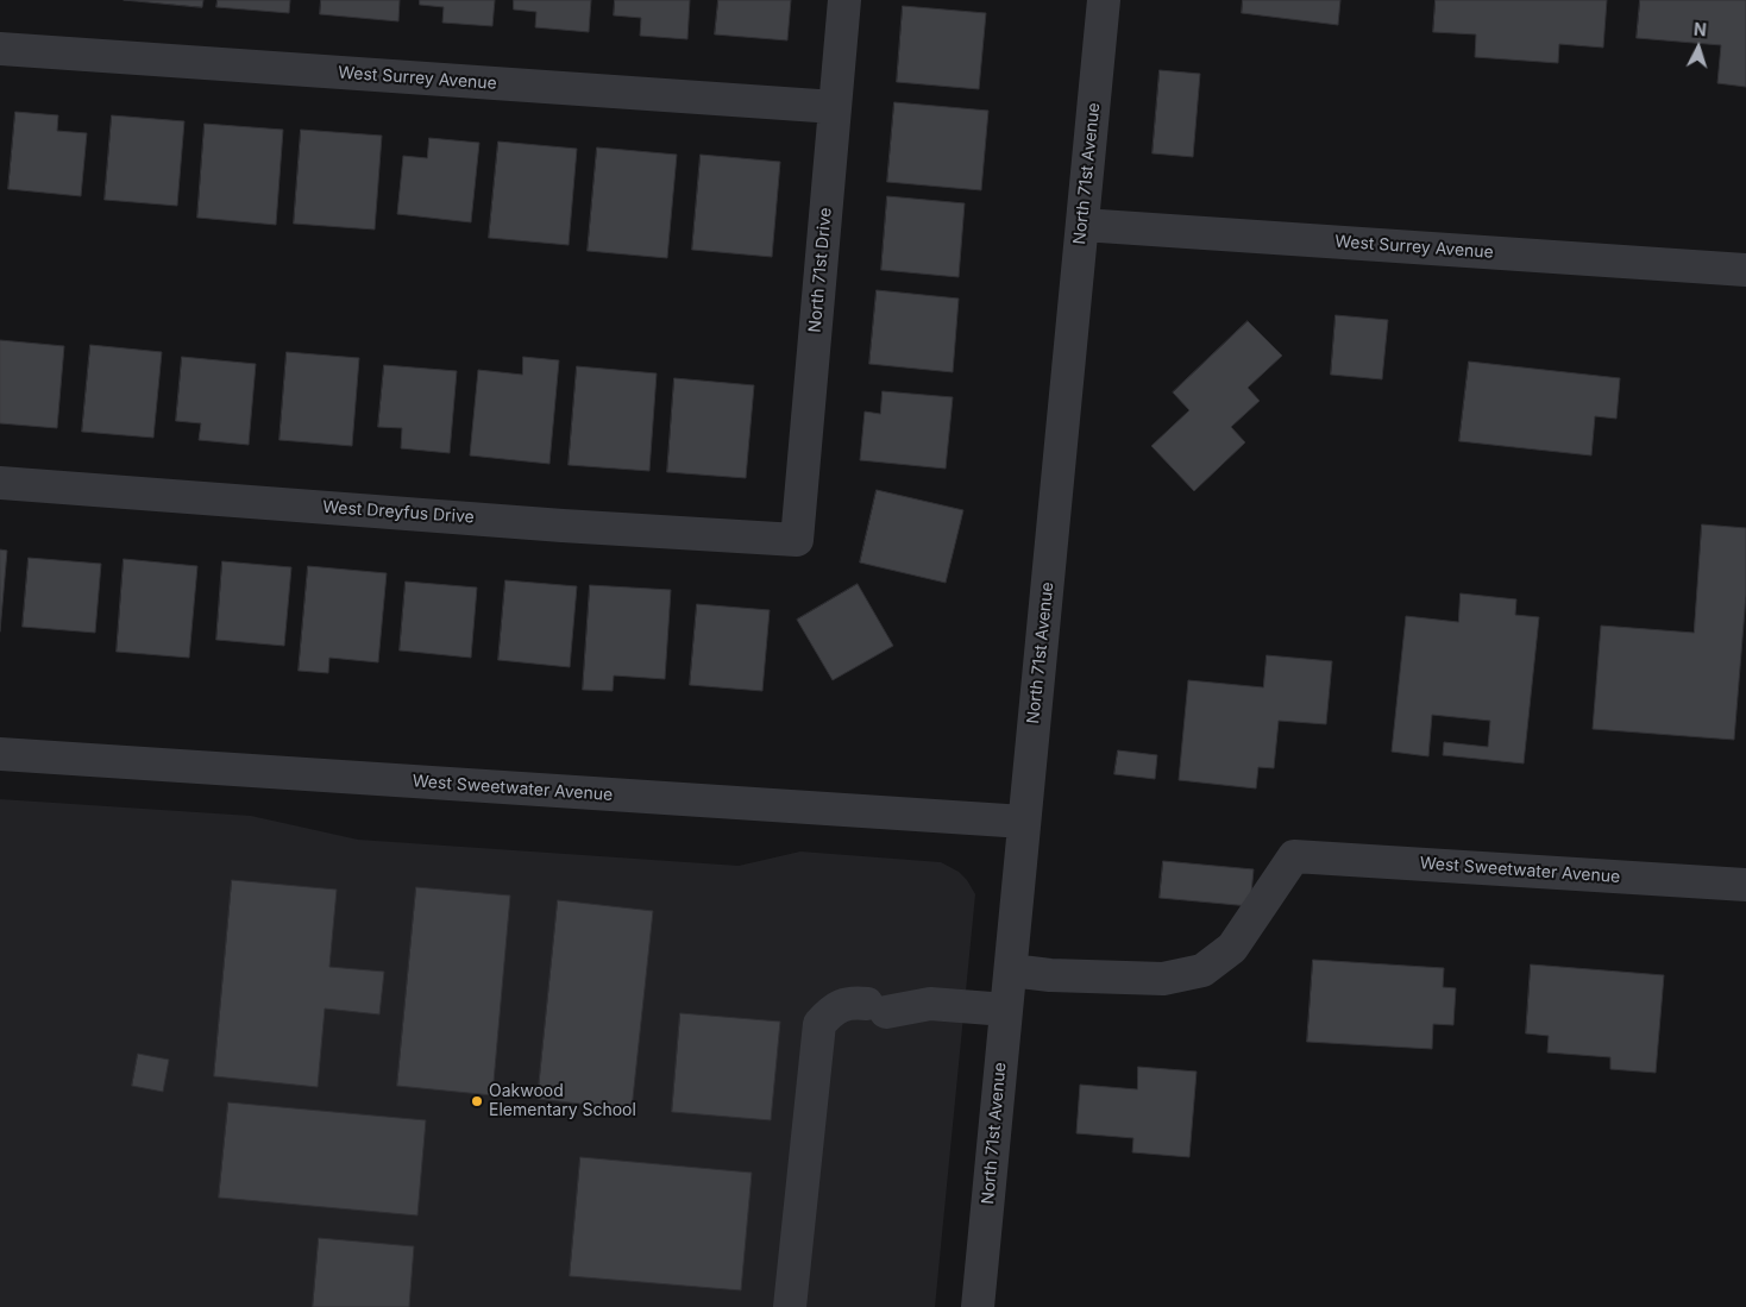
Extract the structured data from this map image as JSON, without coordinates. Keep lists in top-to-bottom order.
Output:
{
  "streets": {
    "street": [
      "West Surrey Avenue",
      "North 71st Avenue",
      "North 71st Drive",
      "West Dreyfus Drive",
      "West Sweetwater Avenue"
    ]
  },
  "crossings": [
    ["West Surrey Avenue", "North 71st Avenue"],
    ["West Surrey Avenue", "North 71st Drive"],
    ["North 71st Avenue", "West Sweetwater Avenue"],
    ["North 71st Drive", "West Dreyfus Drive"]
  ],
  "places": ["Oakwood Elementary School"],
  "north": "top"
}
